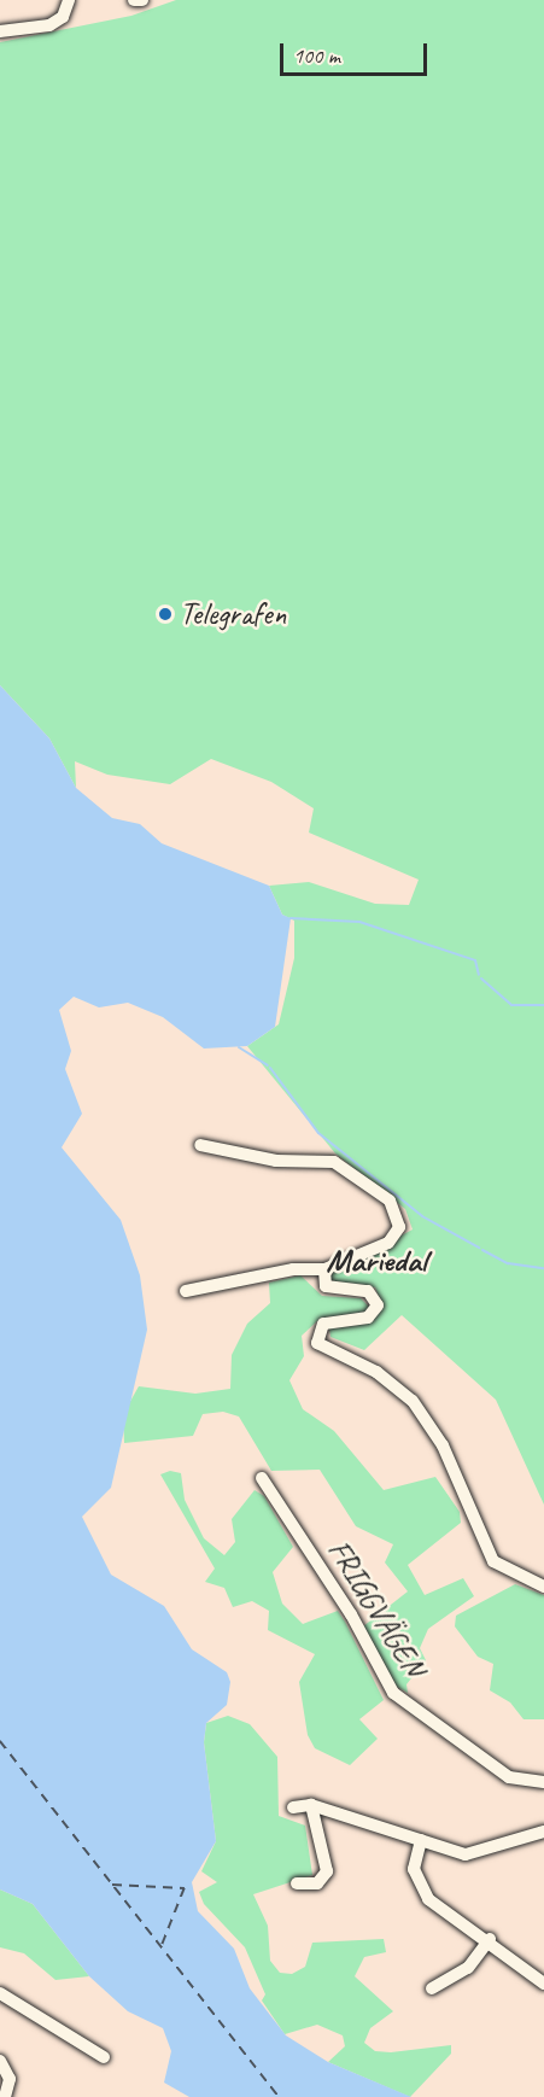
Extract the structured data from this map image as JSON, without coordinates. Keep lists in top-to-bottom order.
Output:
{
  "streets": {
    "street": ["FRIGGVÄGEN"]
  },
  "districts": ["Mariedal"],
  "places": ["Telegrafen"],
  "scale_bar": "100 m"
}
